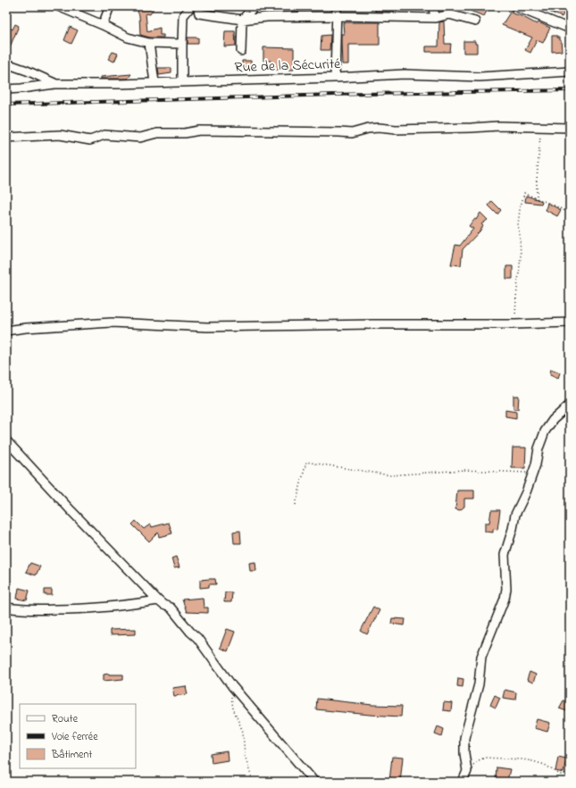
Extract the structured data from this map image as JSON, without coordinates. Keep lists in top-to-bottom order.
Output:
{
  "streets": {
    "street": ["Rue de la Sécurité"]
  },
  "legend": ["Route", "Voie ferrée", "Bâtiment"]
}
